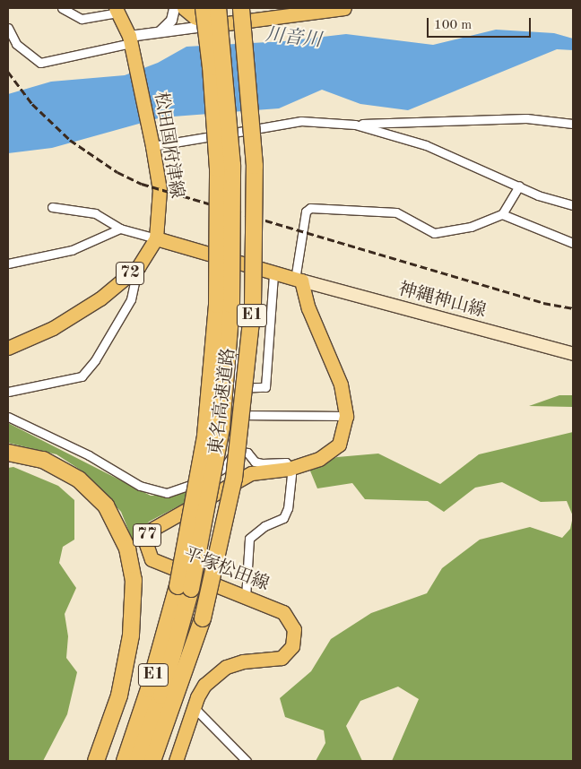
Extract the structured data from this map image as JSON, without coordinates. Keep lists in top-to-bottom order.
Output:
{
  "streets": {
    "highway": ["E1", "東名高速道路"],
    "main road": [
      "松田国府津線",
      "72",
      "神縄神山線",
      "77",
      "平塚松田線"
    ]
  },
  "crossings": [
    ["神縄神山線", "平塚松田線"]
  ],
  "water": ["川音川"],
  "scale_bar": "100 m"
}
